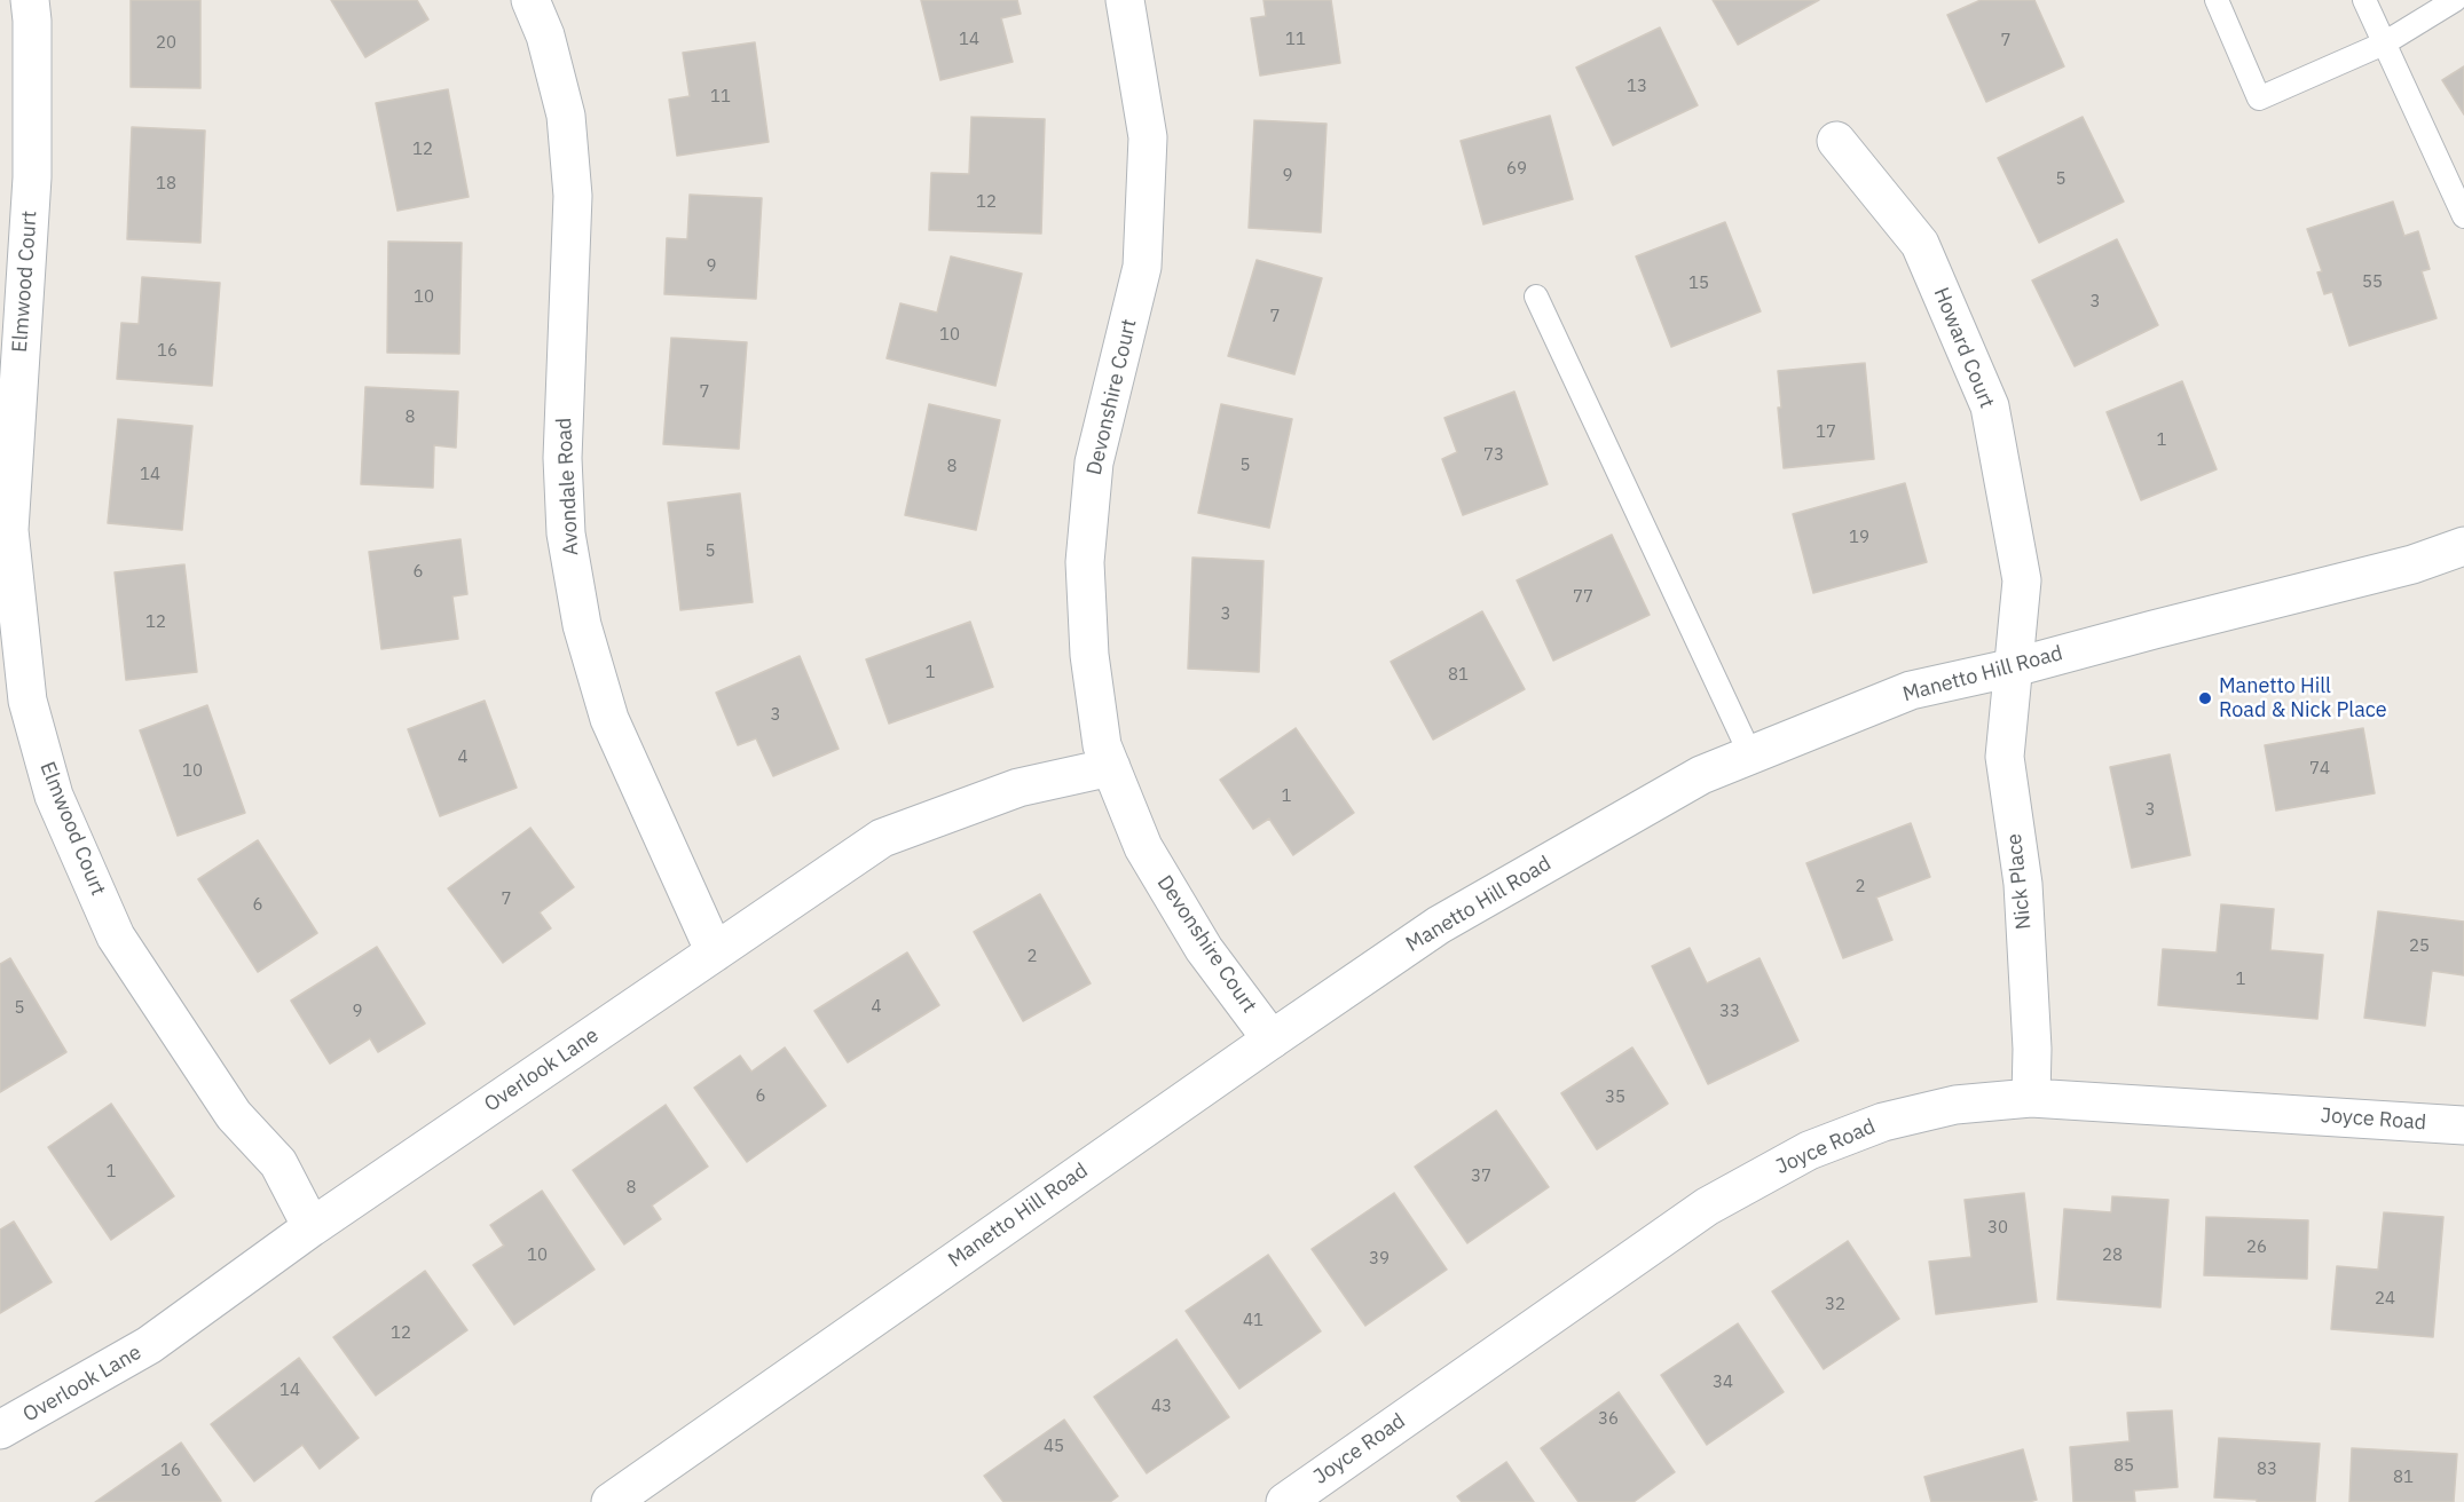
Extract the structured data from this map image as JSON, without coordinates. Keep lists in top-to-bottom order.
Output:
{
  "streets": {
    "street": [
      "Elmwood Court",
      "Howard Court",
      "Devonshire Court",
      "Avondale Road",
      "Manetto Hill Road",
      "Nick Place",
      "Overlook Lane",
      "Joyce Road"
    ]
  },
  "crossings": [
    ["Elmwood Court", "Overlook Lane"],
    ["Howard Court", "Manetto Hill Road"],
    ["Howard Court", "Nick Place"],
    ["Devonshire Court", "Manetto Hill Road"],
    ["Devonshire Court", "Overlook Lane"],
    ["Avondale Road", "Overlook Lane"],
    ["Manetto Hill Road", "Nick Place"],
    ["Nick Place", "Joyce Road"]
  ],
  "places": ["Manetto Hill Road & Nick Place"],
  "house_numbers": [
    "14",
    "11",
    "7",
    "20",
    "13",
    "11",
    "12",
    "69",
    "9",
    "5",
    "18",
    "12",
    "9",
    "55",
    "15",
    "10",
    "3",
    "7",
    "10",
    "16",
    "7",
    "8",
    "17",
    "1",
    "73",
    "5",
    "8",
    "14",
    "19",
    "5",
    "6",
    "77",
    "3",
    "12",
    "1",
    "81",
    "3",
    "4",
    "74",
    "10",
    "1",
    "3",
    "2",
    "7",
    "6",
    "25",
    "2",
    "1",
    "4",
    "5",
    "9",
    "33",
    "6",
    "35",
    "1",
    "37",
    "8",
    "30",
    "26",
    "10",
    "28",
    "39",
    "24",
    "32",
    "41",
    "12",
    "34",
    "14",
    "43",
    "36",
    "45",
    "85",
    "83",
    "16",
    "81"
  ]
}
